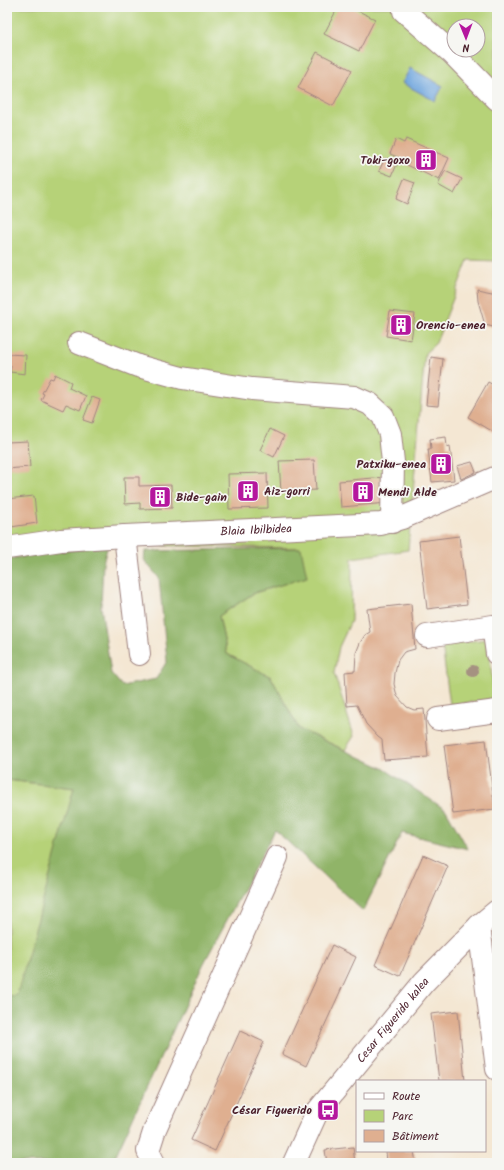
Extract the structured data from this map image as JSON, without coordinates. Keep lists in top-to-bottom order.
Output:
{
  "streets": {
    "street": ["Blaia Ibilbidea", "Cesar Figuerido kalea"]
  },
  "places": {
    "building": [
      "Toki-goxo",
      "Orencio-enea",
      "Patxiku-enea",
      "Aiz-gorri",
      "Mendi Alde",
      "Bide-gain"
    ],
    "bus stop": ["César Figuerido"]
  },
  "legend": ["Route", "Parc", "Bâtiment"],
  "north": "bottom"
}
